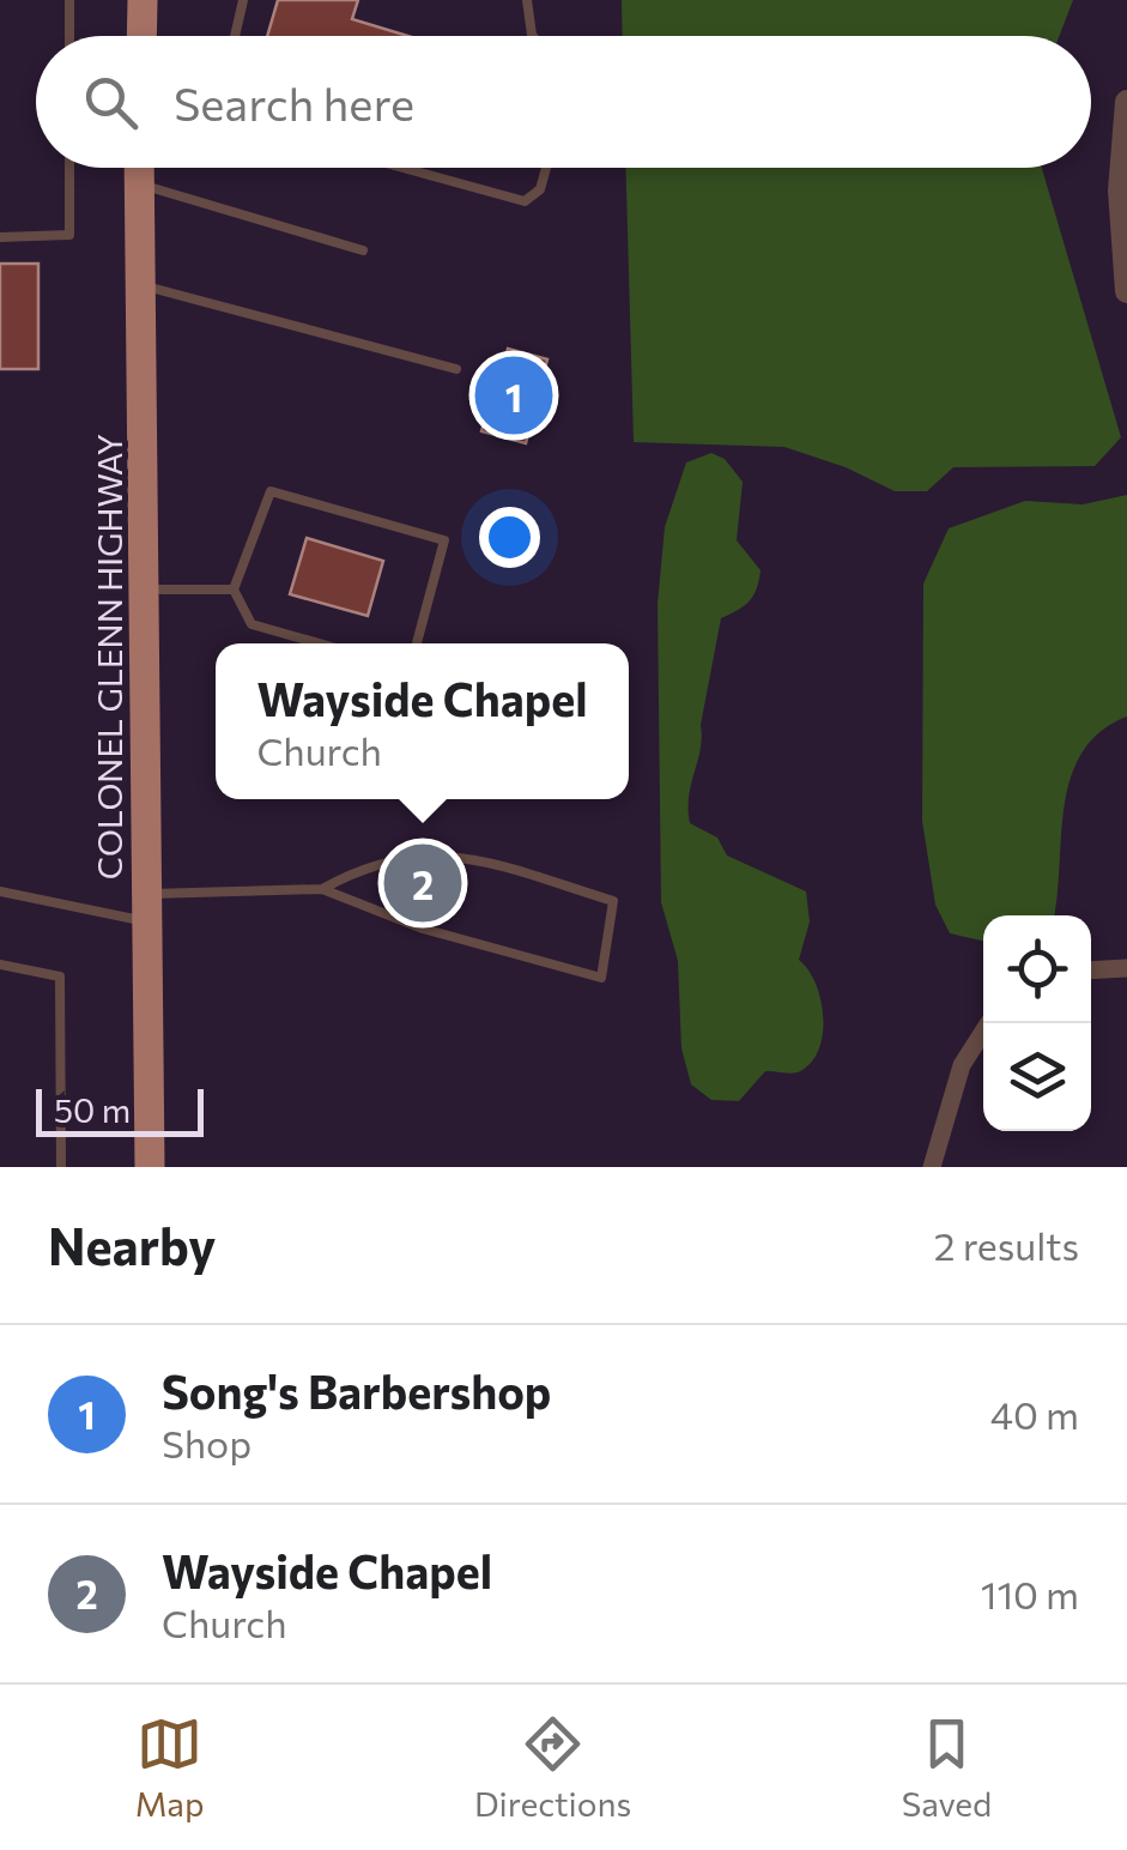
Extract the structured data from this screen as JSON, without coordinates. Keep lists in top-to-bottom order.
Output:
{
  "streets": {
    "main road": ["COLONEL GLENN HIGHWAY"]
  },
  "scale_bar": "50 m",
  "page": {
    "search": "Search here",
    "pins": ["1", "2"],
    "popup": ["Wayside Chapel", "Church"],
    "scale": "50 m",
    "heading": ["Nearby", "2 results"],
    "list": [
      {
        "mark": "1",
        "name": "Song's Barbershop",
        "note": "Shop",
        "value": "40 m"
      },
      {
        "mark": "2",
        "name": "Wayside Chapel",
        "note": "Church",
        "value": "110 m"
      }
    ],
    "nav": ["Map", "Directions", "Saved"]
  }
}
